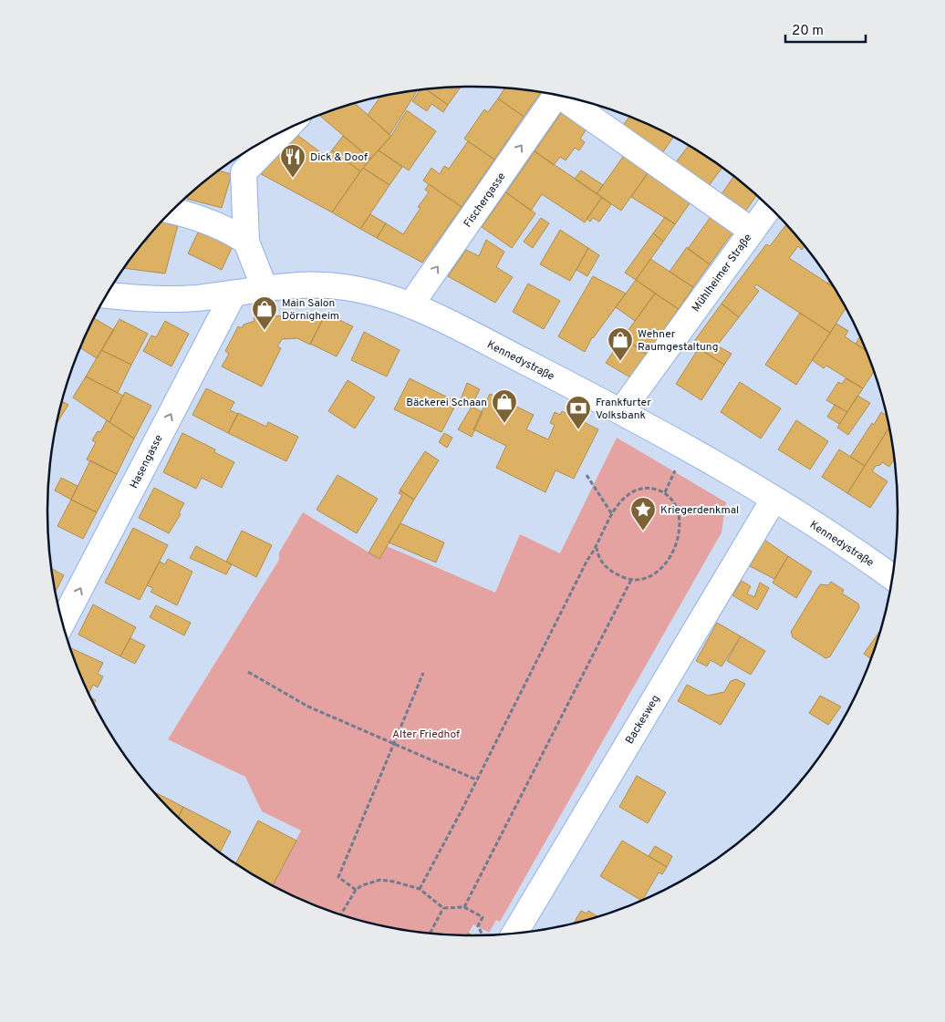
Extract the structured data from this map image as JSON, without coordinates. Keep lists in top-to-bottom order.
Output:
{
  "streets": {
    "street": [
      "Fischergasse",
      "Mühlheimer Straße",
      "Kennedystraße",
      "Hasengasse",
      "Backesweg"
    ]
  },
  "crossings": [
    ["Fischergasse", "Mühlheimer Straße"],
    ["Fischergasse", "Kennedystraße"],
    ["Mühlheimer Straße", "Kennedystraße"],
    ["Kennedystraße", "Hasengasse"],
    ["Kennedystraße", "Backesweg"]
  ],
  "one_way": ["Fischergasse", "Hasengasse"],
  "parks": ["Alter Friedhof"],
  "places": {
    "restaurant": ["Dick & Doof"],
    "shop": ["Main Salon Dörnigheim", "Wehner Raumgestaltung", "Bäckerei Schaan"],
    "bank": ["Frankfurter Volksbank"],
    "place": ["Kriegerdenkmal"]
  },
  "scale_bar": "20 m"
}
